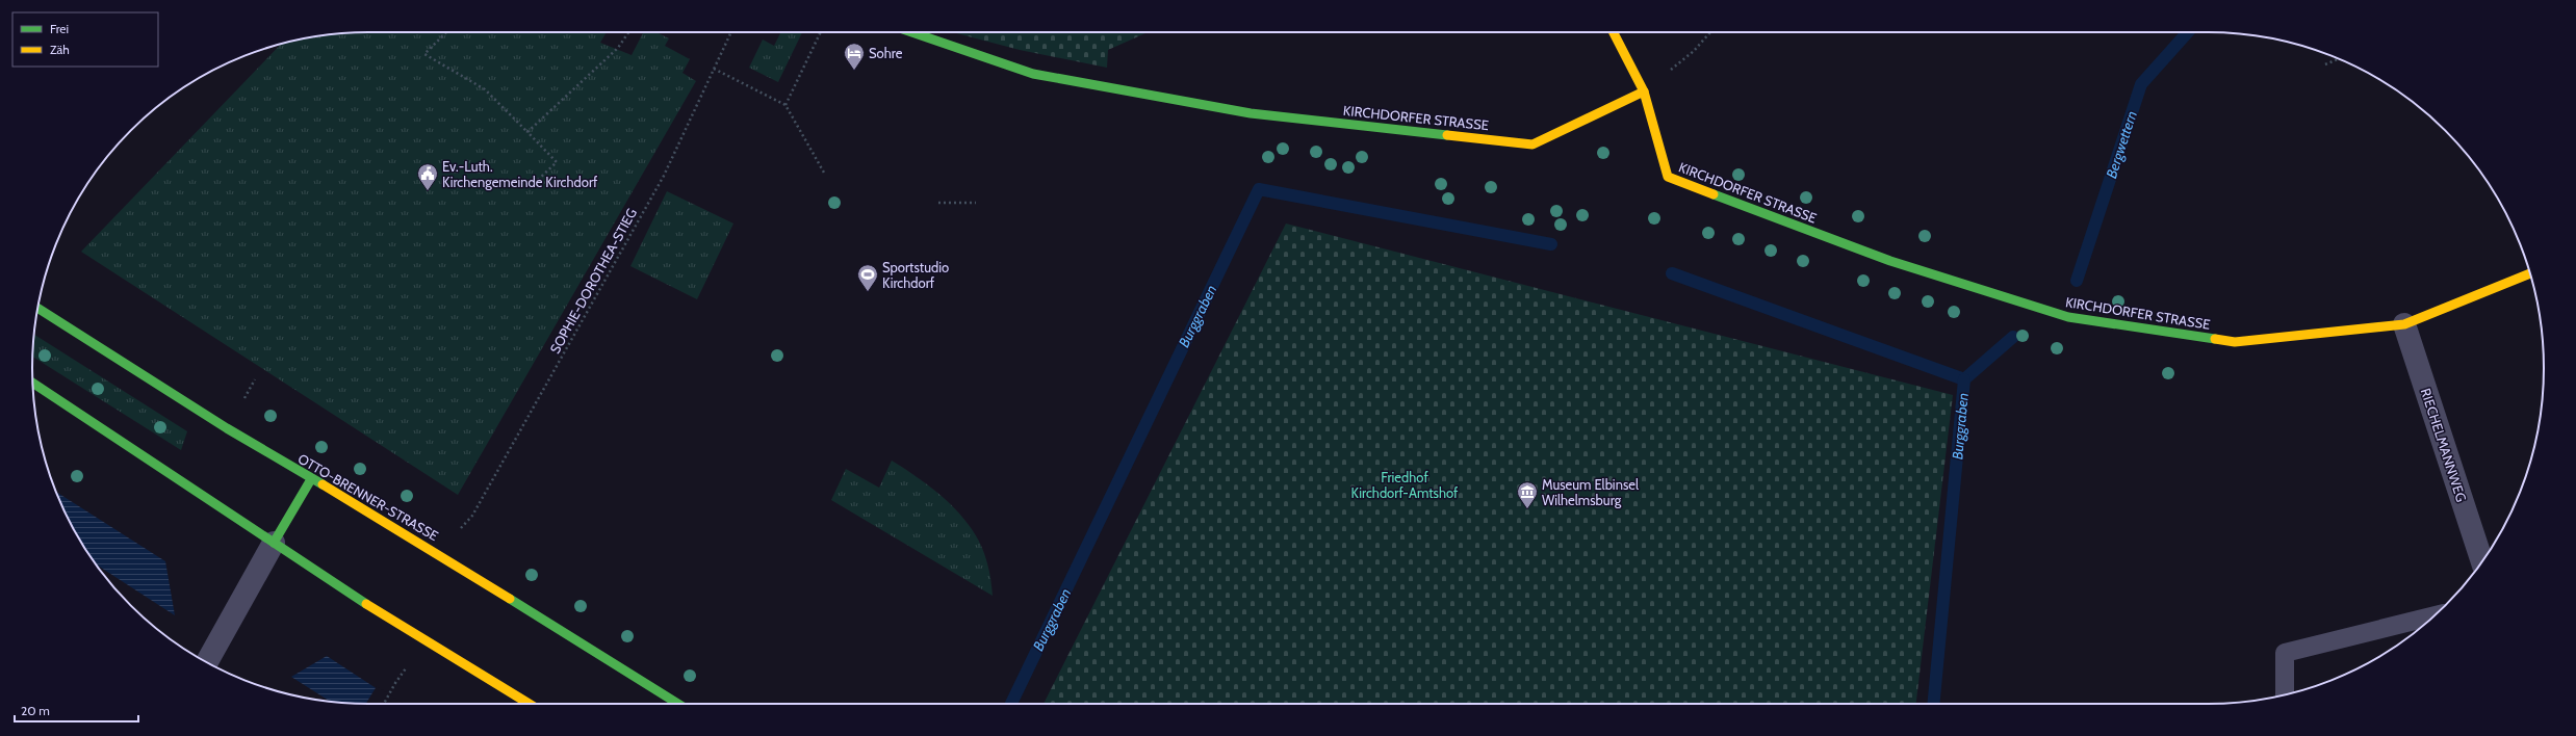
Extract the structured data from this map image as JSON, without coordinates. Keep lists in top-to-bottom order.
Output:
{
  "streets": {
    "street": ["KIRCHDORFER STRASSE", "RIECHELMANNWEG", "OTTO-BRENNER-STRASSE"],
    "path": ["SOPHIE-DOROTHEA-STIEG"]
  },
  "crossings": [
    ["KIRCHDORFER STRASSE", "RIECHELMANNWEG"]
  ],
  "water": ["Bergwettern", "Burggraben"],
  "parks": ["Friedhof Kirchdorf-Amtshof"],
  "places": {
    "hotel": ["Sohre"],
    "public building": ["Ev.-Luth. Kirchengemeinde Kirchdorf"],
    "sports": ["Sportstudio Kirchdorf"],
    "museum": ["Museum Elbinsel Wilhelmsburg"]
  },
  "legend": ["Frei", "Zäh"],
  "scale_bar": "20 m"
}
